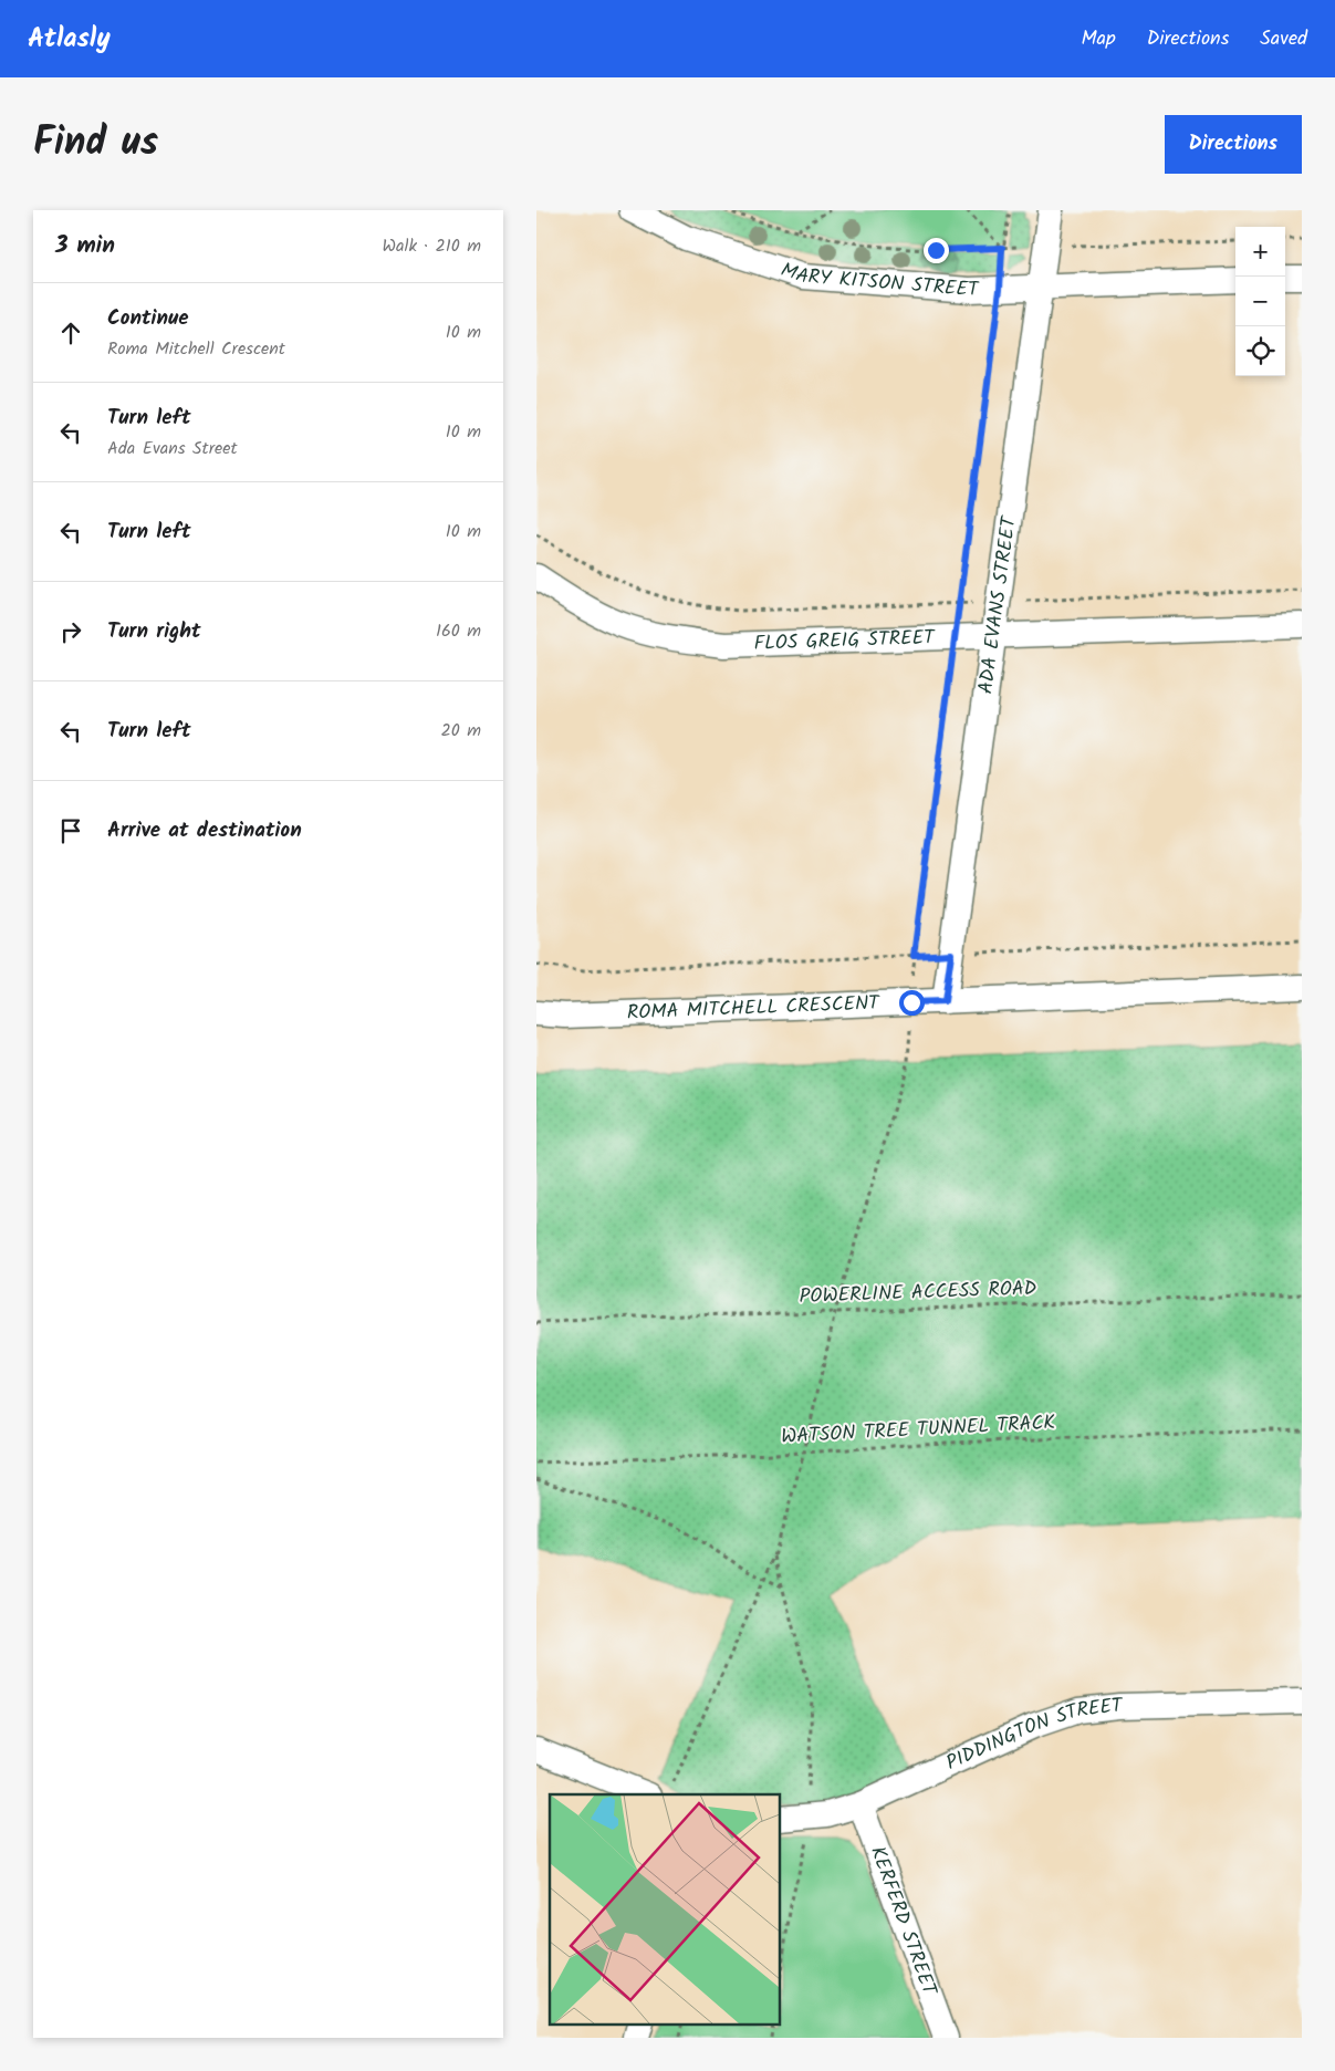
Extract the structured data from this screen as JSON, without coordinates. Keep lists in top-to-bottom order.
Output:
{
  "streets": {
    "street": [
      "MARY KITSON STREET",
      "ADA EVANS STREET",
      "FLOS GREIG STREET",
      "ROMA MITCHELL CRESCENT",
      "PIDDINGTON STREET",
      "KERFERD STREET"
    ],
    "path": ["POWERLINE ACCESS ROAD", "WATSON TREE TUNNEL TRACK"]
  },
  "crossings": [
    ["MARY KITSON STREET", "ADA EVANS STREET"],
    ["ADA EVANS STREET", "FLOS GREIG STREET"],
    ["ADA EVANS STREET", "ROMA MITCHELL CRESCENT"],
    ["PIDDINGTON STREET", "KERFERD STREET"]
  ],
  "page": {
    "header": "Atlasly",
    "nav": ["Map", "Directions", "Saved"],
    "title": "Find us",
    "buttons": "Directions",
    "heading": ["3 min", "Walk · 210 m"],
    "map_buttons": ["+", "−"],
    "list": [
      ["Continue", "Roma Mitchell Crescent", "10 m"],
      ["Turn left", "Ada Evans Street", "10 m"],
      ["Turn left", "10 m"],
      ["Turn right", "160 m"],
      ["Turn left", "20 m"],
      "Arrive at destination"
    ]
  }
}
